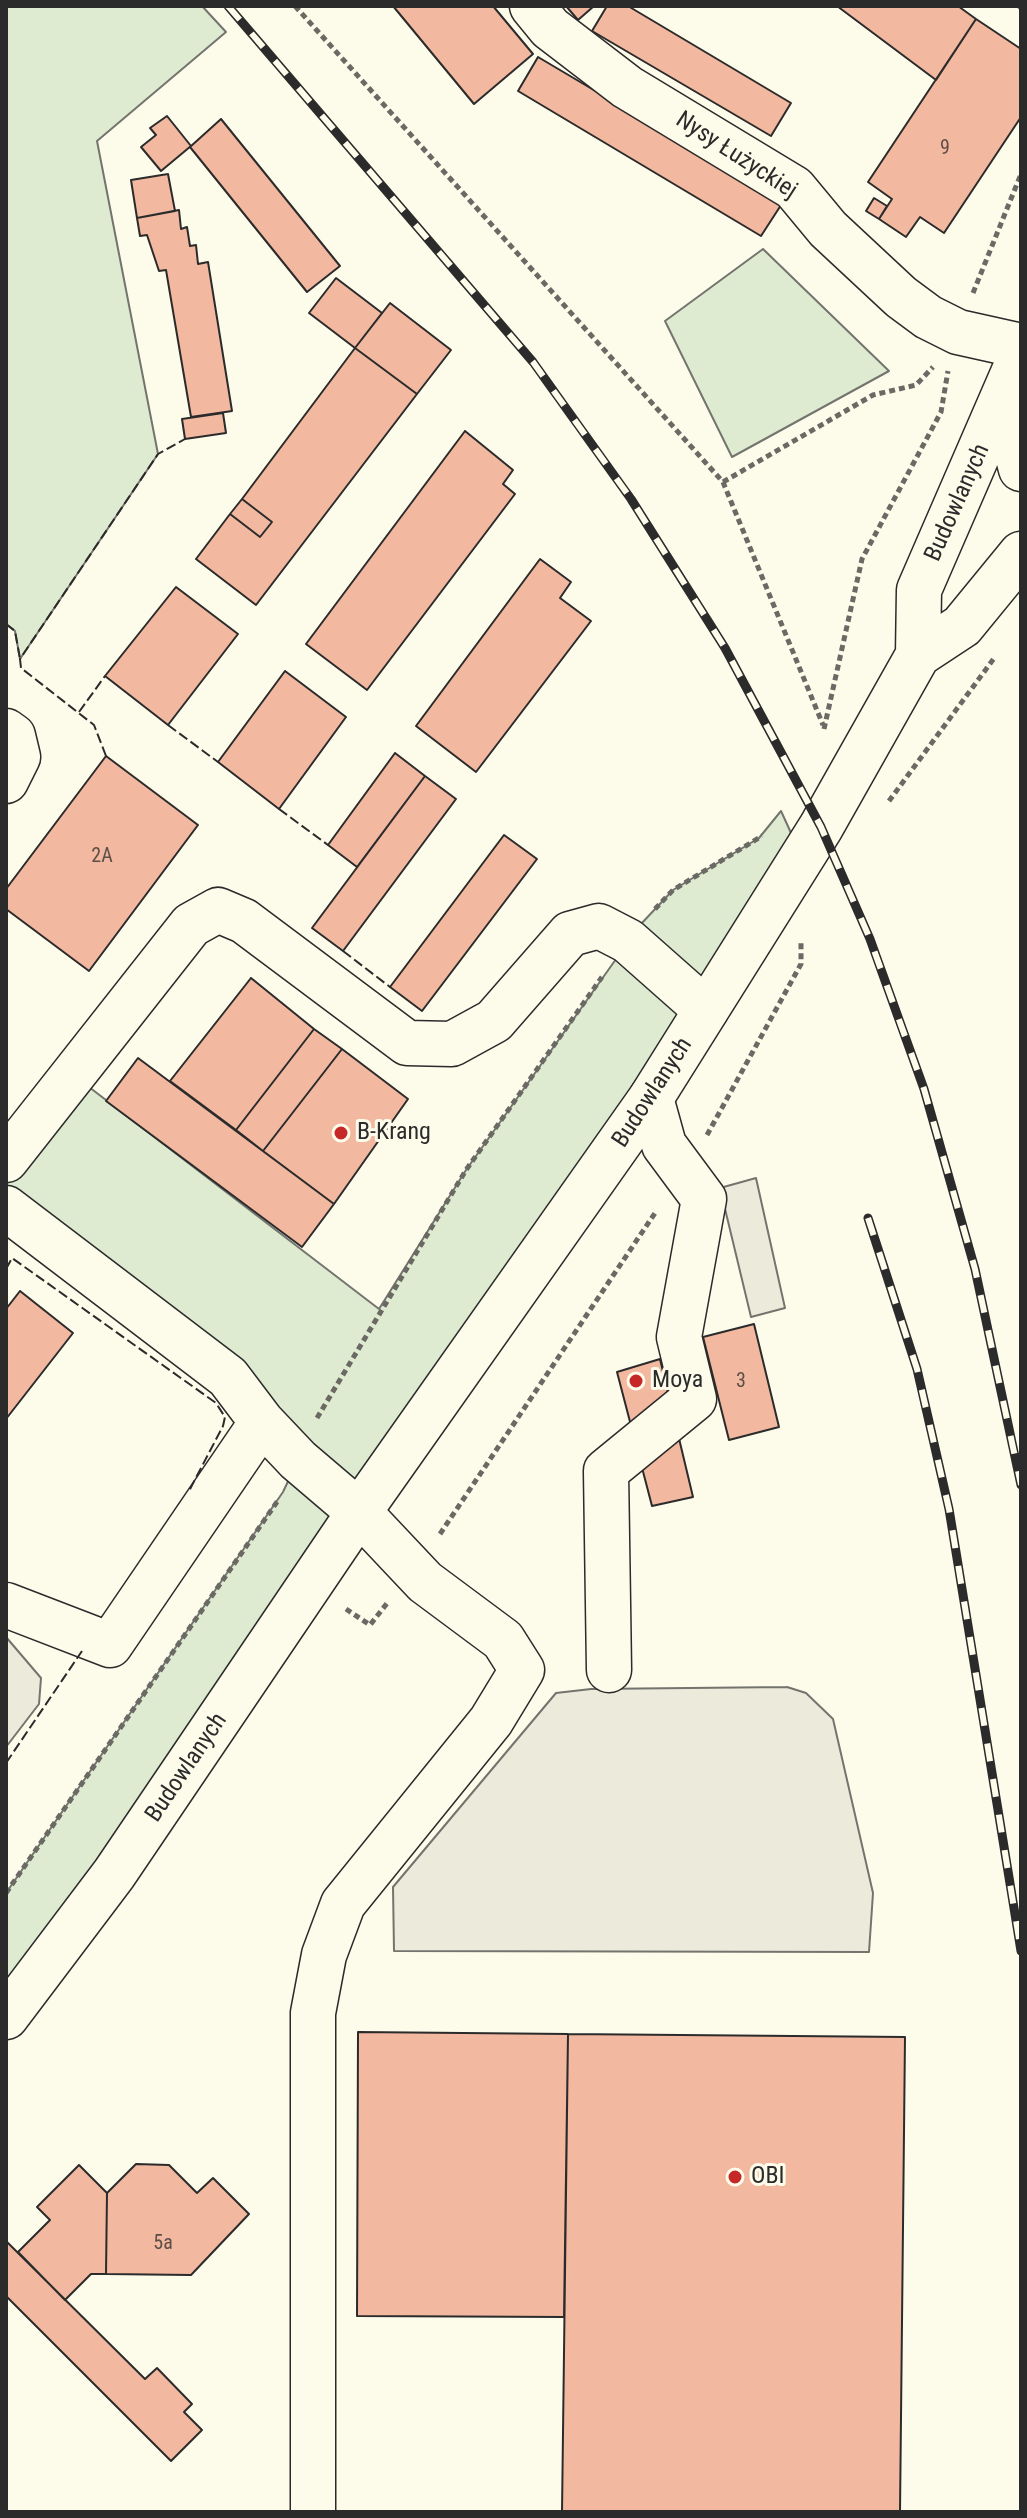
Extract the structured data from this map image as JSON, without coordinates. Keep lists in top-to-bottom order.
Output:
{
  "streets": {
    "main road": ["Nysy Łużyckiej", "Budowlanych"]
  },
  "crossings": [
    ["Nysy Łużyckiej", "Budowlanych"]
  ],
  "places": ["B-Krang", "Moya", "OBI"],
  "house_numbers": [
    "9",
    "2A",
    "3",
    "5a"
  ]
}
